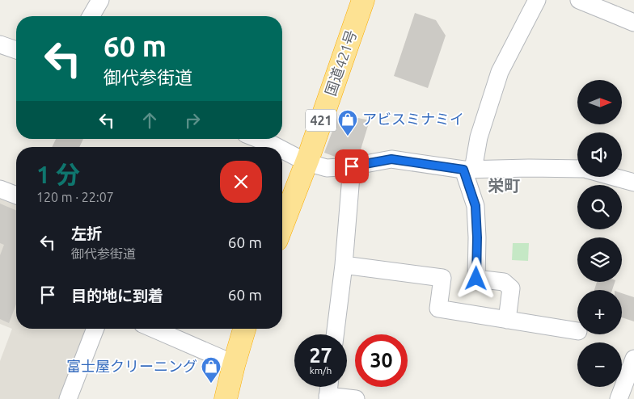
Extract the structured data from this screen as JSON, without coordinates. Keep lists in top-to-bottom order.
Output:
{
  "streets": {
    "highway": ["国道421号", "421"]
  },
  "districts": ["栄町"],
  "places": {
    "shop": ["アビスミナミイ", "富士屋クリーニング"]
  },
  "north": "right",
  "page": {
    "turn": ["60 m", "御代参街道"],
    "map_buttons": ["+", "−"],
    "heading": ["1 分", "120 m · 22:07"],
    "list": [
      {
        "name": "左折",
        "note": "御代参街道",
        "value": "60 m"
      },
      {
        "name": "目的地に到着",
        "value": "60 m"
      }
    ],
    "speed": "27 km/h",
    "limit": "30"
  }
}
